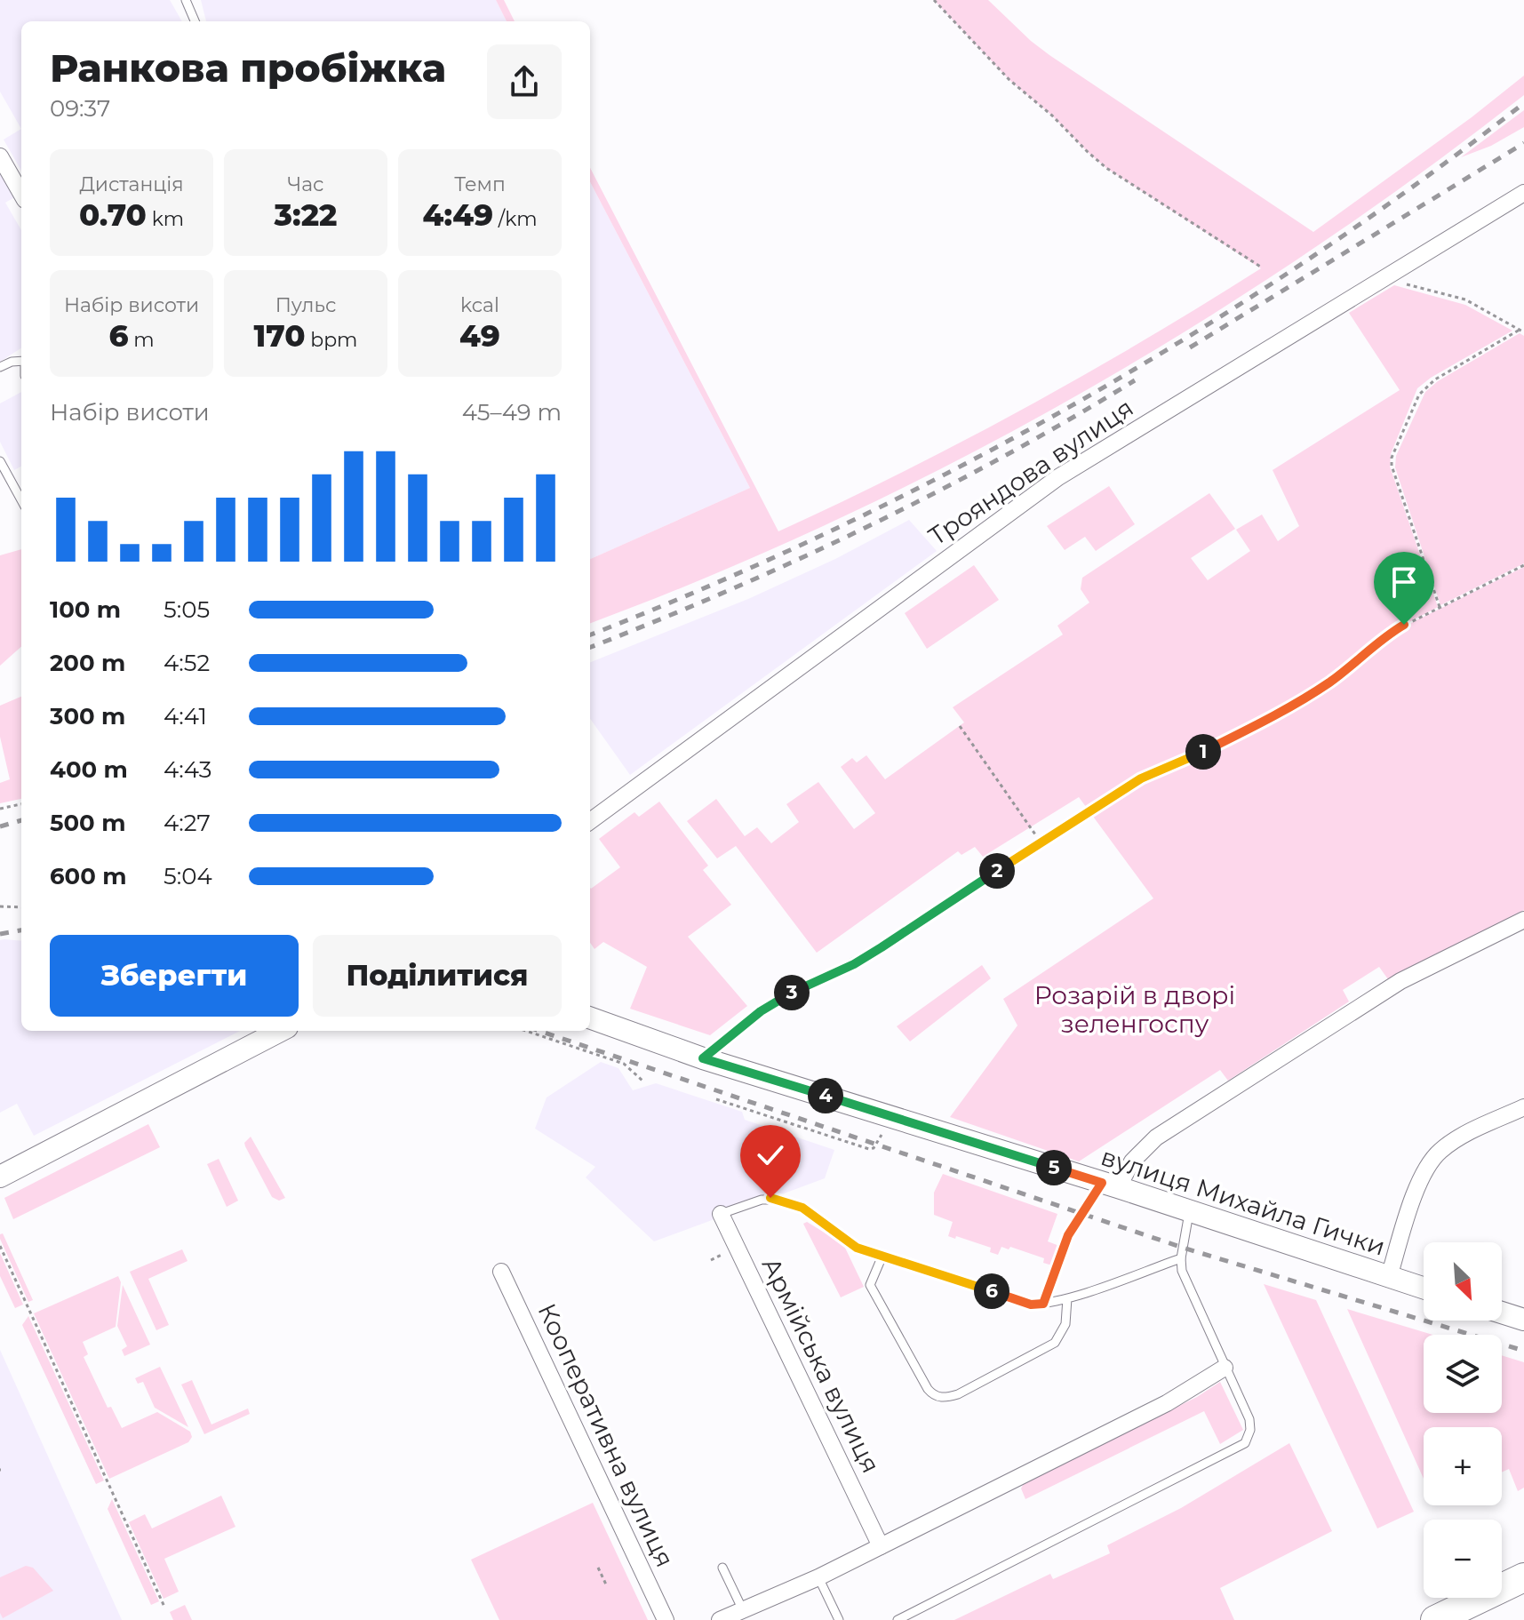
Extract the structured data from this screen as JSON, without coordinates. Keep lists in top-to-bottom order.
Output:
{
  "streets": {
    "street": [
      "Трояндова вулиця",
      "вулиця Михайла Гички",
      "Армійська вулиця",
      "Кооперативна вулиця"
    ]
  },
  "parks": ["Розарій в дворі зеленгоспу"],
  "north": "bottom right",
  "page": {
    "heading": ["Ранкова пробіжка", "09:37"],
    "stats": [
      ["Дистанція", "0.70 km"],
      ["Час", "3:22"],
      ["Темп", "4:49 /km"],
      ["Набір висоти", "6 m"],
      ["Пульс", "170 bpm"],
      ["kcal", "49"]
    ],
    "chart": ["Набір висоти", "45–49 m"],
    "list": [
      {
        "name": "100 m",
        "note": "5:05"
      },
      {
        "name": "200 m",
        "note": "4:52"
      },
      {
        "name": "300 m",
        "note": "4:41"
      },
      {
        "name": "400 m",
        "note": "4:43"
      },
      {
        "name": "500 m",
        "note": "4:27"
      },
      {
        "name": "600 m",
        "note": "5:04"
      }
    ],
    "pins": [
      "1",
      "2",
      "3",
      "4",
      "5",
      "6"
    ],
    "buttons": ["Зберегти", "Поділитися"],
    "map_buttons": ["+", "−"]
  }
}
